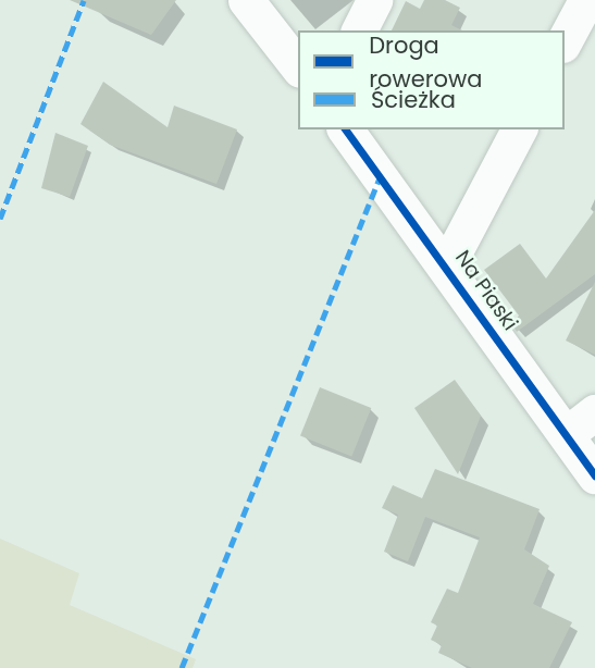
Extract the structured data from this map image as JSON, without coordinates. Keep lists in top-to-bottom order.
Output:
{
  "streets": {
    "street": ["Na Piaski"]
  },
  "legend": ["Droga rowerowa", "Ścieżka"]
}
